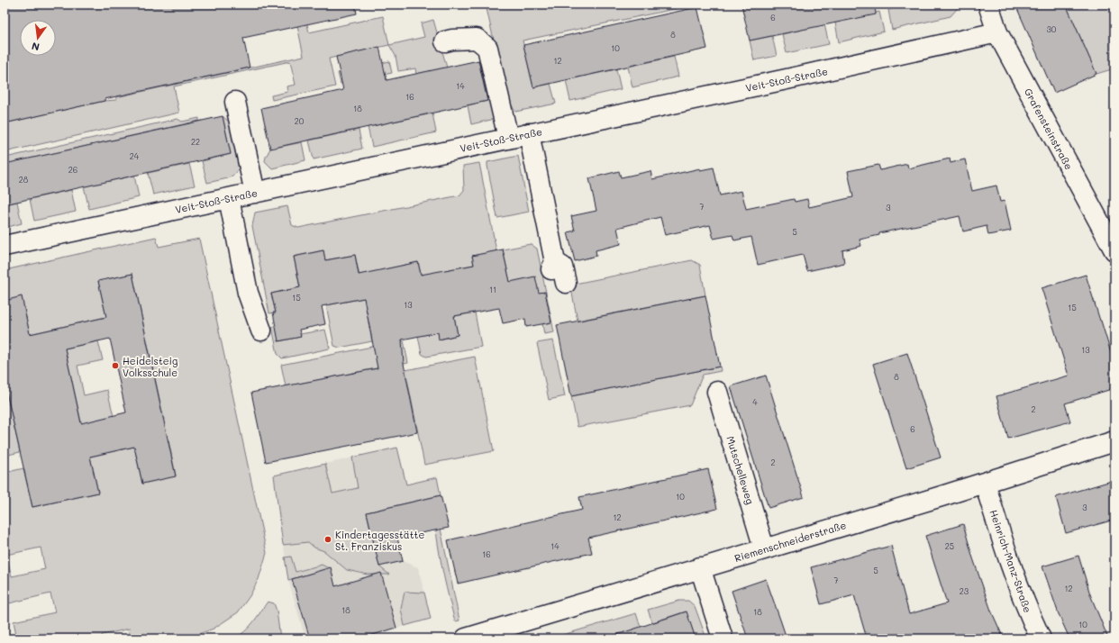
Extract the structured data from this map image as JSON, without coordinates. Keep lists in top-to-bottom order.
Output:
{
  "streets": {
    "street": [
      "Veit-Stoß-Straße",
      "Grafensteinstraße",
      "Mutschelleweg",
      "Riemenschneiderstraße",
      "Heinrich-Manz-Straße"
    ]
  },
  "crossings": [
    ["Veit-Stoß-Straße", "Grafensteinstraße"],
    ["Mutschelleweg", "Riemenschneiderstraße"],
    ["Riemenschneiderstraße", "Heinrich-Manz-Straße"]
  ],
  "places": ["Heidelsteig Volksschule", "Kindertagesstätte St. Franziskus"],
  "house_numbers": [
    "6",
    "30",
    "8",
    "10",
    "12",
    "14",
    "16",
    "18",
    "20",
    "22",
    "24",
    "26",
    "28",
    "7",
    "3",
    "5",
    "11",
    "15",
    "13",
    "15",
    "13",
    "8",
    "4",
    "2",
    "6",
    "2",
    "10",
    "3",
    "12",
    "14",
    "25",
    "16",
    "5",
    "7",
    "12",
    "23",
    "18",
    "18",
    "10"
  ],
  "north": "bottom"
}
